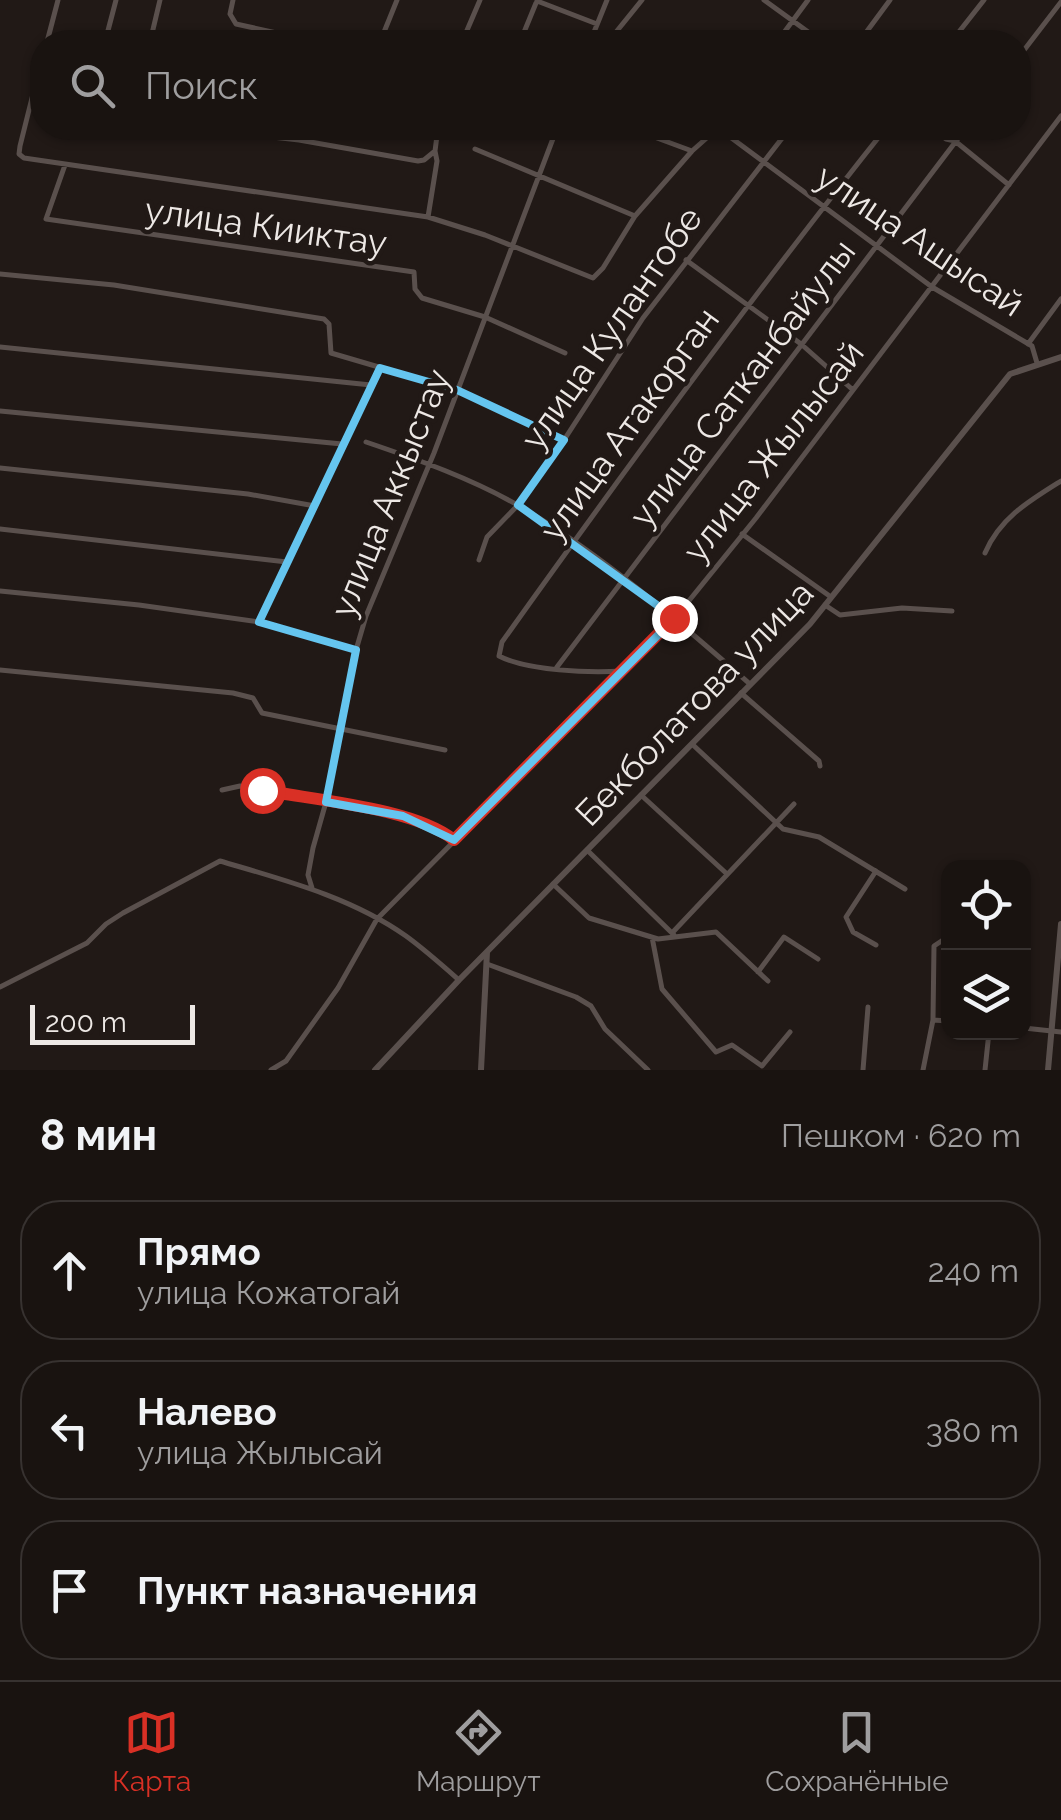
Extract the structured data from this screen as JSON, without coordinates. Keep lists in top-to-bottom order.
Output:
{
  "streets": {
    "street": [
      "улица Кииктау",
      "улица Ашысай",
      "улица Кулантобе",
      "улица Сатканбайулы",
      "улица Атакорган",
      "улица Жылысай",
      "улица Аккыстау",
      "Бекболатова улица"
    ]
  },
  "crossings": [
    ["улица Кииктау", "улица Аккыстау"],
    ["улица Ашысай", "улица Кулантобе"],
    ["улица Ашысай", "улица Сатканбайулы"],
    ["улица Ашысай", "улица Атакорган"],
    ["улица Ашысай", "улица Жылысай"],
    ["улица Ашысай", "Бекболатова улица"],
    ["улица Сатканбайулы", "улица Атакорган"],
    ["улица Атакорган", "улица Жылысай"]
  ],
  "scale_bar": "200 m",
  "page": {
    "search": "Поиск",
    "scale": "200 m",
    "heading": ["8 мин", "Пешком · 620 m"],
    "list": [
      ["Прямо", "улица Кожатогай", "240 m"],
      ["Налево", "улица Жылысай", "380 m"],
      "Пункт назначения"
    ],
    "nav": ["Карта", "Маршрут", "Сохранённые"]
  }
}
